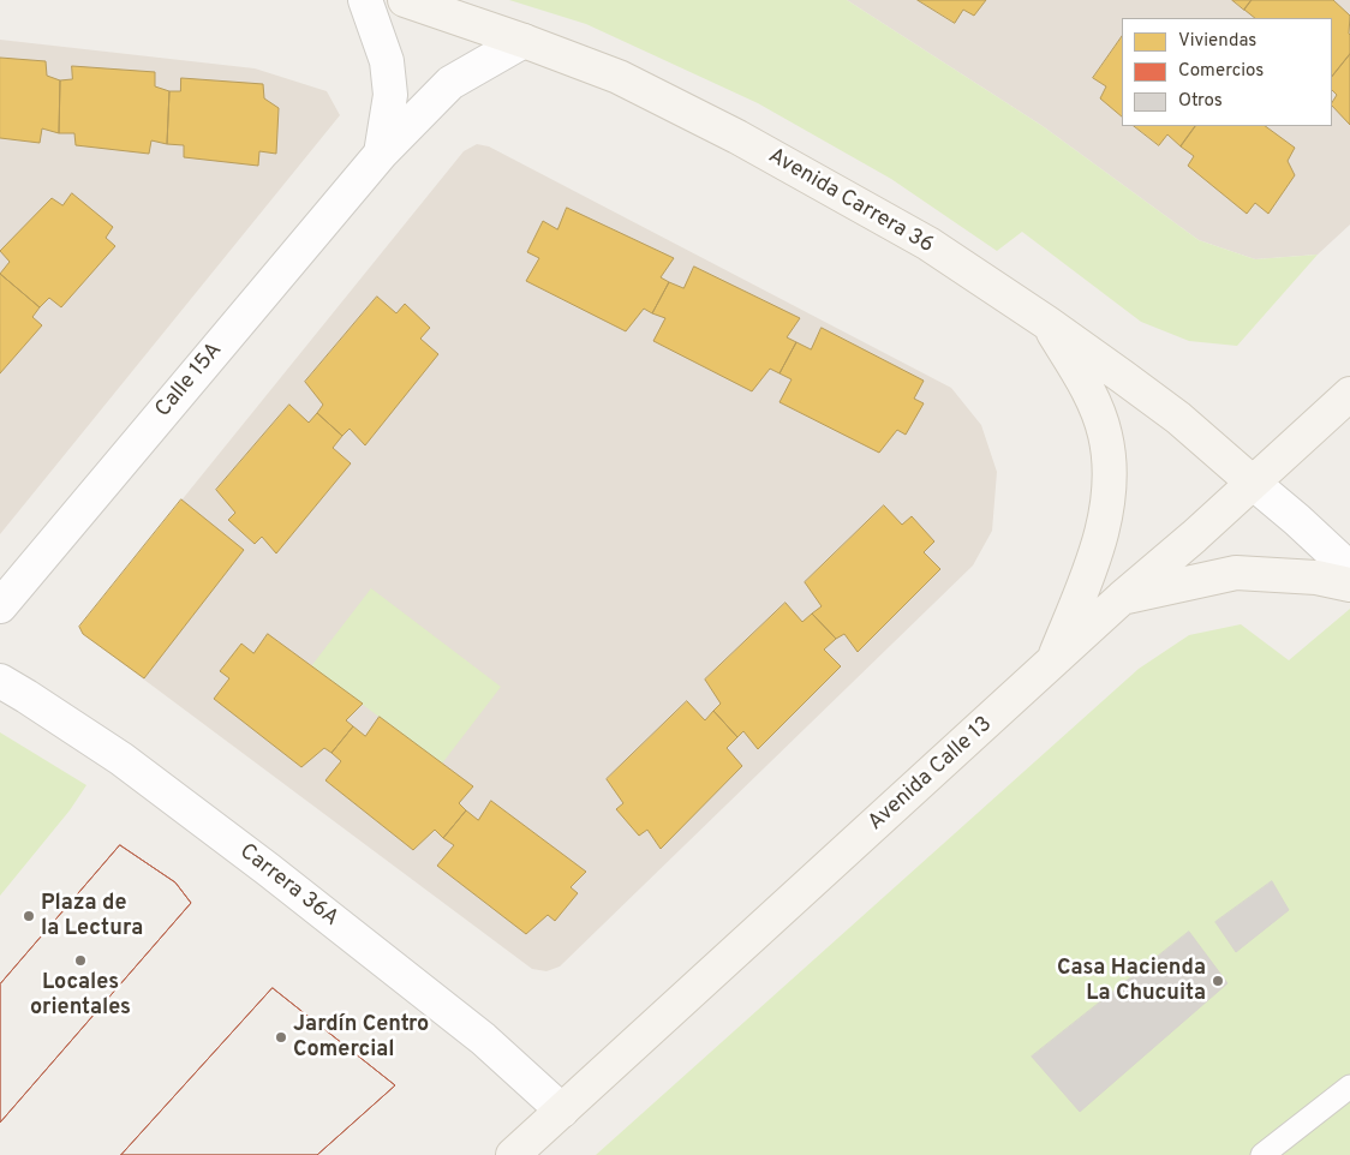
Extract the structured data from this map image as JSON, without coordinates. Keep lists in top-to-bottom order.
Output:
{
  "streets": {
    "main road": ["Avenida Carrera 36", "Avenida Calle 13"],
    "street": ["Calle 15A", "Carrera 36A"]
  },
  "crossings": [
    ["Avenida Carrera 36", "Calle 15A"],
    ["Avenida Carrera 36", "Avenida Calle 13"],
    ["Avenida Calle 13", "Carrera 36A"]
  ],
  "places": [
    "Plaza de la Lectura",
    "Locales orientales",
    "Casa Hacienda La Chucuita",
    "Jardín Centro Comercial"
  ],
  "legend": ["Viviendas", "Comercios", "Otros"]
}
